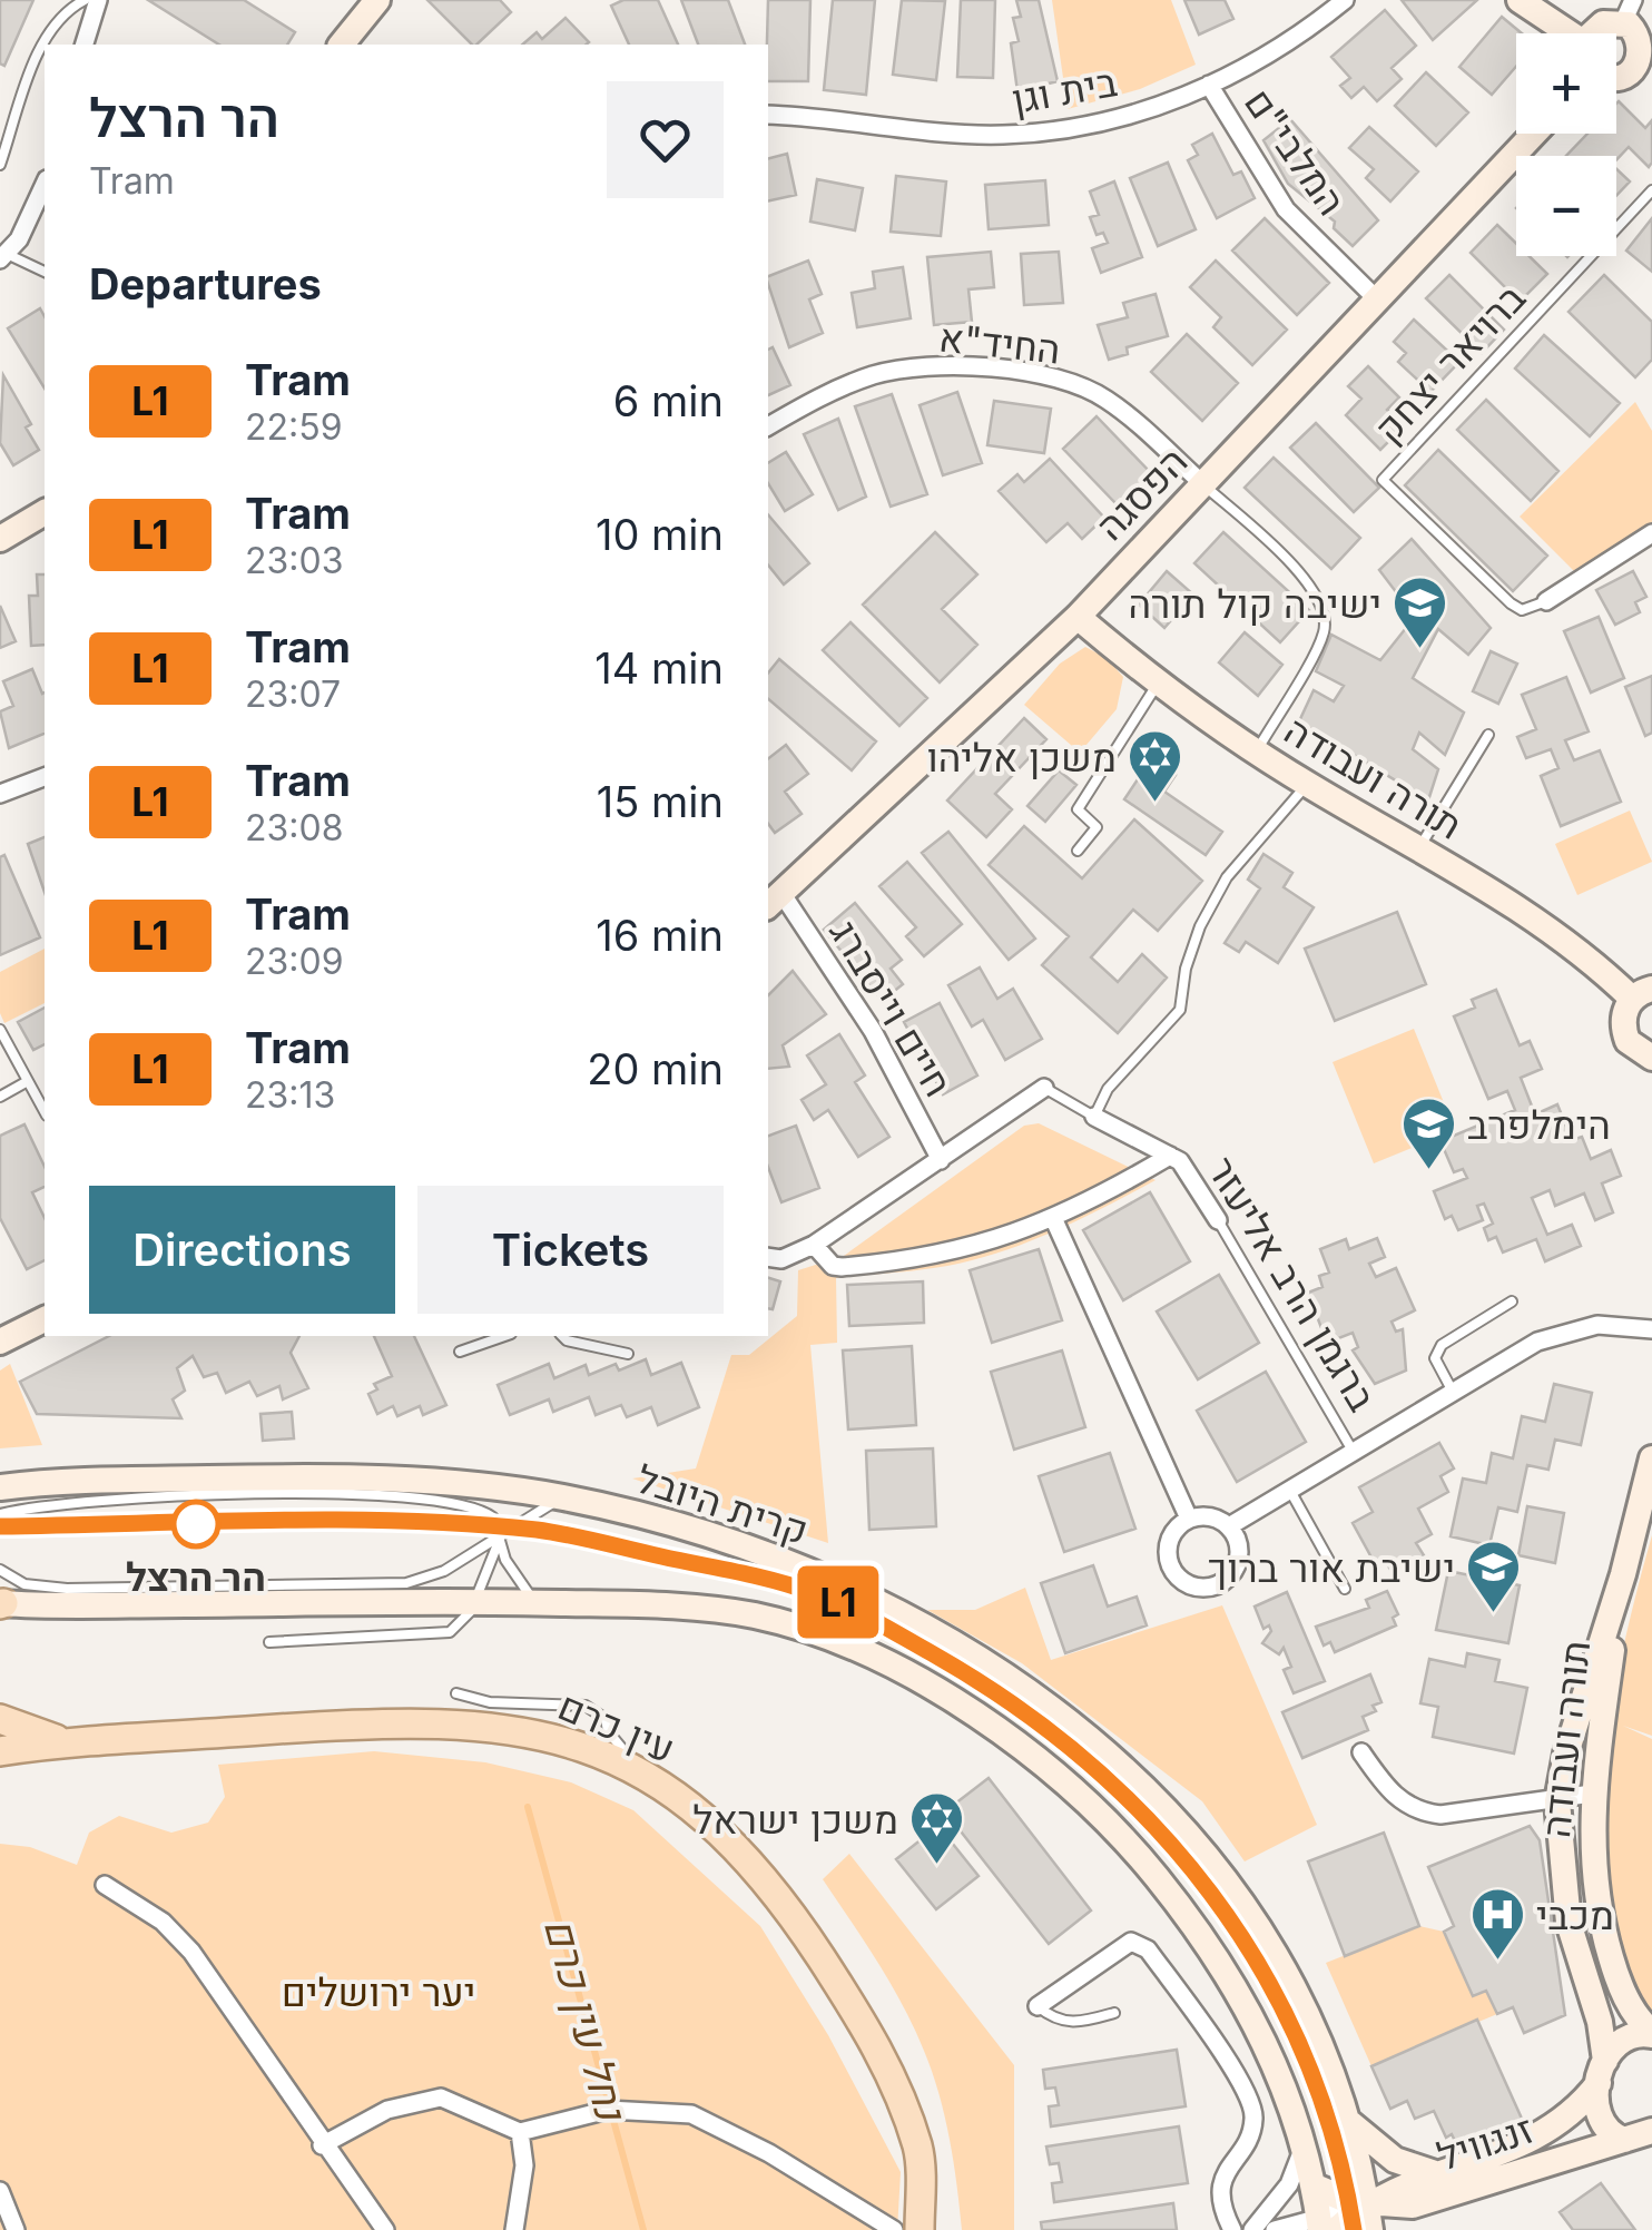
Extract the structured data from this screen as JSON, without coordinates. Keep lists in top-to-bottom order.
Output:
{
  "streets": {
    "main road": ["עין כרם"],
    "street": [
      "בית וגן",
      "המלבי\"ם",
      "החיד\"א",
      "הפסגה",
      "תורה ועבודה",
      "חיים וייסברג",
      "ברגמן הרב אליעזר",
      "קרית היובל",
      "זנגוויל"
    ],
    "lane": ["ברויאר יצחק"]
  },
  "crossings": [
    ["בית וגן", "המלבי\"ם"],
    ["המלבי\"ם", "הפסגה"],
    ["החיד\"א", "הפסגה"],
    ["הפסגה", "תורה ועבודה"],
    ["הפסגה", "חיים וייסברג"],
    ["תורה ועבודה", "זנגוויל"],
    ["קרית היובל", "זנגוויל"]
  ],
  "water": ["נחל עין כרם"],
  "parks": ["יער ירושלים"],
  "places": {
    "school or university": ["ישיבה קול תורה", "הימלפרב", "ישיבת אור ברוך"],
    "synagogue": ["משכן אליהו", "משכן ישראל"],
    "other": ["הר הרצל"],
    "hospital": ["מכבי"]
  },
  "lines": ["tram line L1"],
  "page": {
    "on_map": "L1",
    "map_buttons": ["+", "−"],
    "heading": [
      ["הר הרצל", "Tram"],
      "Departures"
    ],
    "list": [
      {
        "mark": "L1",
        "name": "Tram",
        "note": "22:59",
        "value": "6 min"
      },
      {
        "mark": "L1",
        "name": "Tram",
        "note": "23:03",
        "value": "10 min"
      },
      {
        "mark": "L1",
        "name": "Tram",
        "note": "23:07",
        "value": "14 min"
      },
      {
        "mark": "L1",
        "name": "Tram",
        "note": "23:08",
        "value": "15 min"
      },
      {
        "mark": "L1",
        "name": "Tram",
        "note": "23:09",
        "value": "16 min"
      },
      {
        "mark": "L1",
        "name": "Tram",
        "note": "23:13",
        "value": "20 min"
      }
    ],
    "buttons": ["Directions", "Tickets"]
  }
}
